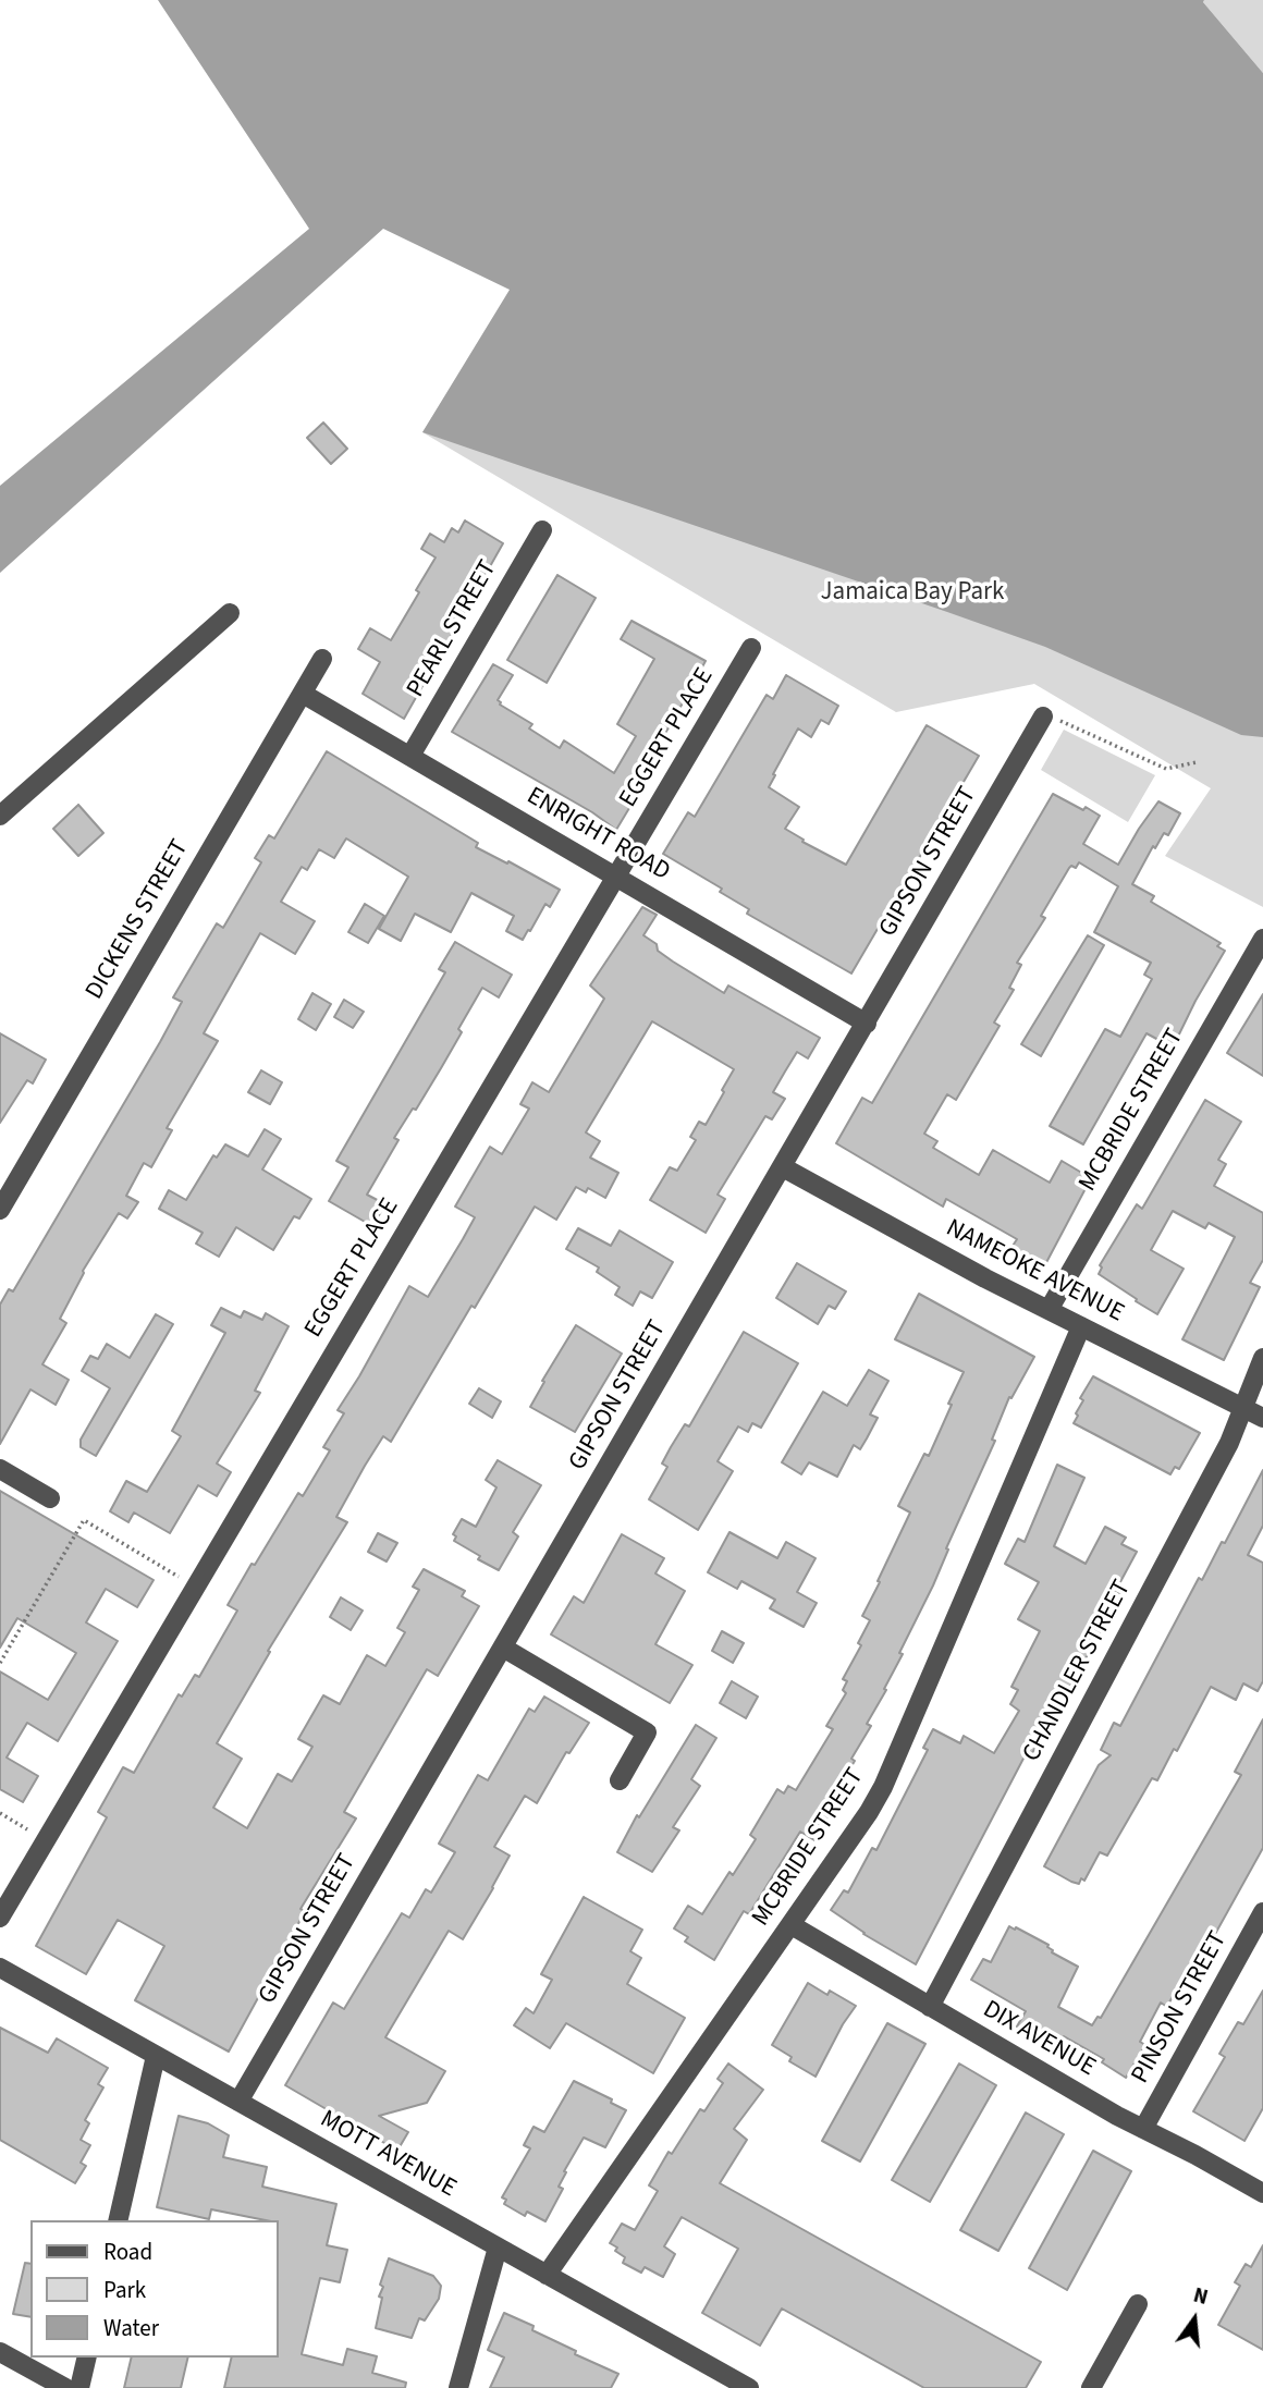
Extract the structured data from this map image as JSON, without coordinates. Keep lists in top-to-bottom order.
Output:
{
  "streets": {
    "street": [
      "PEARL STREET",
      "EGGERT PLACE",
      "ENRIGHT ROAD",
      "GIPSON STREET",
      "DICKENS STREET",
      "MCBRIDE STREET",
      "NAMEOKE AVENUE",
      "CHANDLER STREET",
      "PINSON STREET",
      "DIX AVENUE",
      "MOTT AVENUE"
    ]
  },
  "crossings": [
    ["PEARL STREET", "ENRIGHT ROAD"],
    ["EGGERT PLACE", "ENRIGHT ROAD"],
    ["ENRIGHT ROAD", "GIPSON STREET"],
    ["ENRIGHT ROAD", "DICKENS STREET"],
    ["GIPSON STREET", "NAMEOKE AVENUE"],
    ["GIPSON STREET", "MOTT AVENUE"],
    ["MCBRIDE STREET", "NAMEOKE AVENUE"],
    ["MCBRIDE STREET", "DIX AVENUE"],
    ["MCBRIDE STREET", "MOTT AVENUE"],
    ["NAMEOKE AVENUE", "CHANDLER STREET"],
    ["CHANDLER STREET", "DIX AVENUE"],
    ["PINSON STREET", "DIX AVENUE"]
  ],
  "parks": ["Jamaica Bay Park"],
  "legend": ["Road", "Park", "Water"],
  "north": "top"
}
